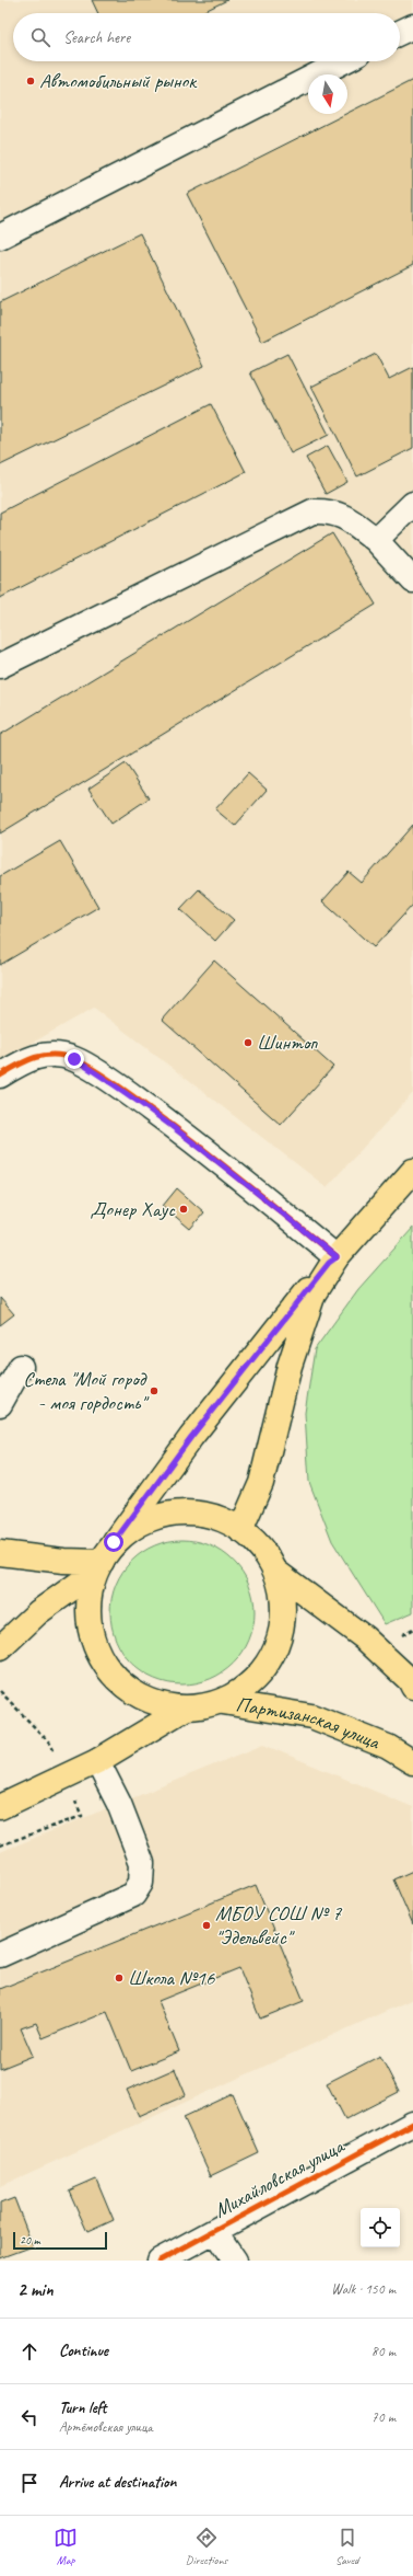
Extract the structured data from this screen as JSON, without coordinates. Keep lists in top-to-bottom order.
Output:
{
  "streets": {
    "main road": ["Партизанская улица"],
    "street": ["Михайловская улица"]
  },
  "places": [
    "Автомобильный рынок",
    "Шинтоп",
    "Донер Хаус",
    "Стела \"Мой город - моя гордость\"",
    "МБОУ СОШ № 7 \"Эдельвейс\"",
    "Школа №16"
  ],
  "scale_bar": "20 m",
  "north": "bottom",
  "page": {
    "search": "Search here",
    "scale": "20 m",
    "heading": ["2 min", "Walk · 150 m"],
    "list": [
      ["Continue", "80 m"],
      ["Turn left", "Артёмовская улица", "70 m"],
      "Arrive at destination"
    ],
    "nav": ["Map", "Directions", "Saved"]
  }
}
